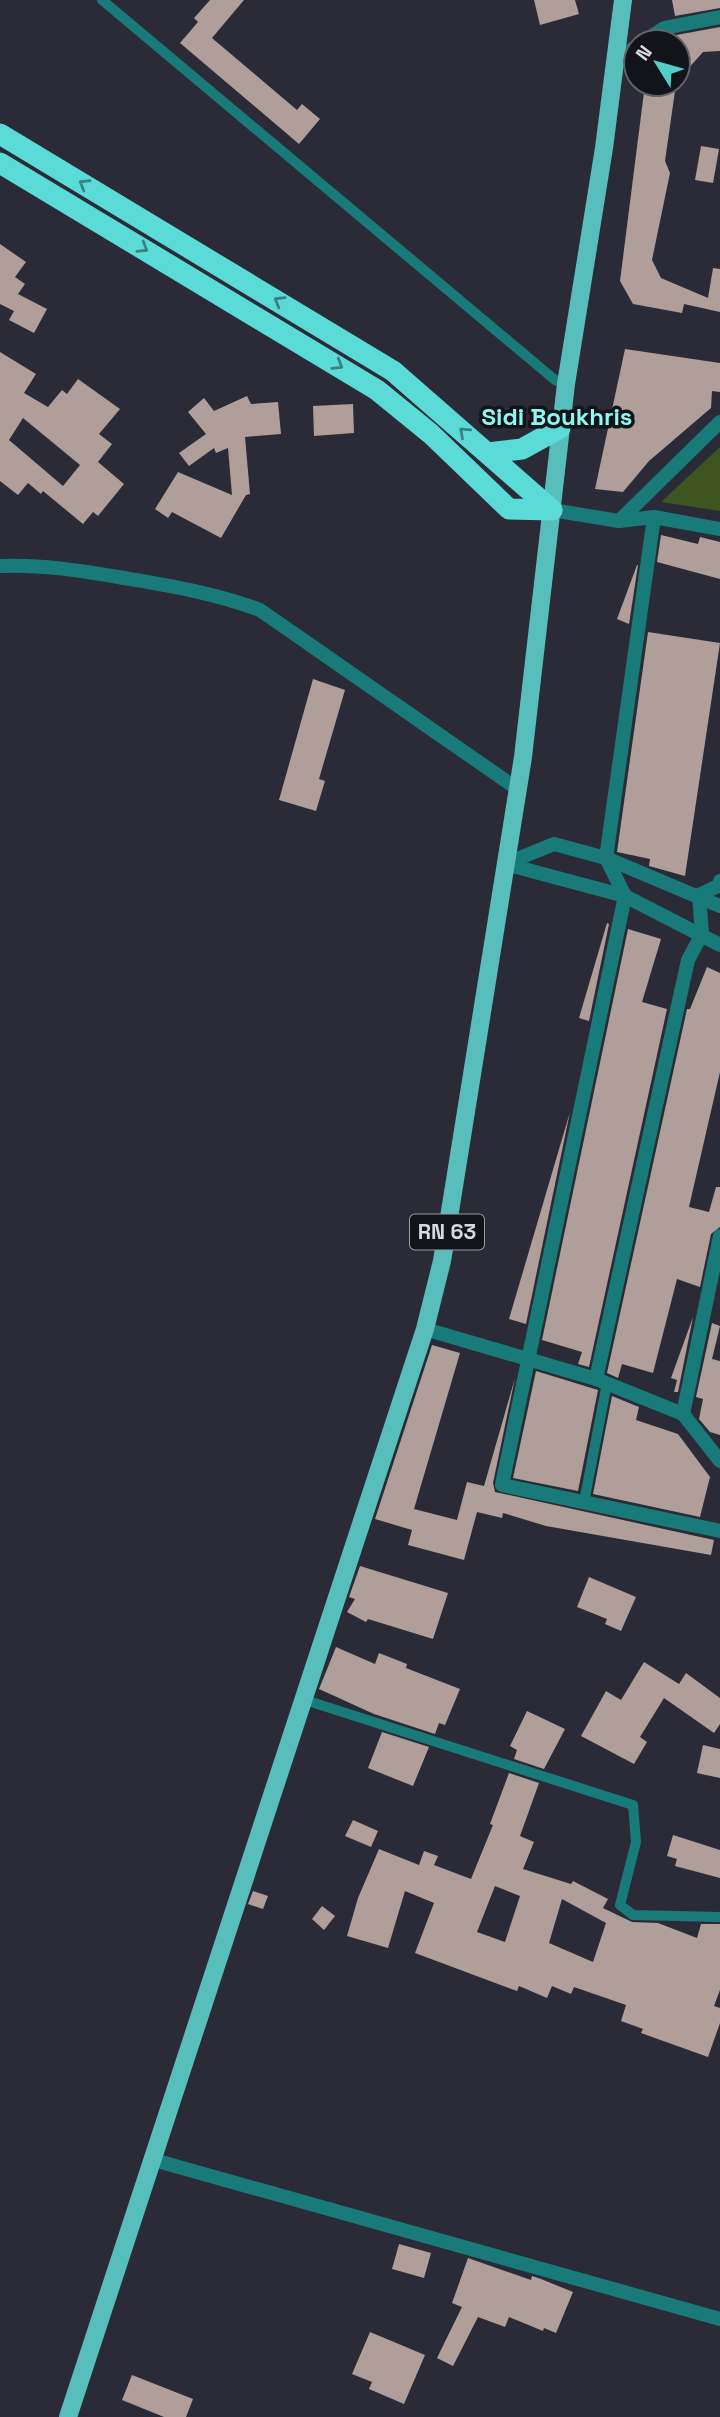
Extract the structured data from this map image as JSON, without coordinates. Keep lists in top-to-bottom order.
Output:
{
  "streets": {
    "main road": ["RN 63"]
  },
  "districts": ["Sidi Boukhris"],
  "north": "top left"
}
